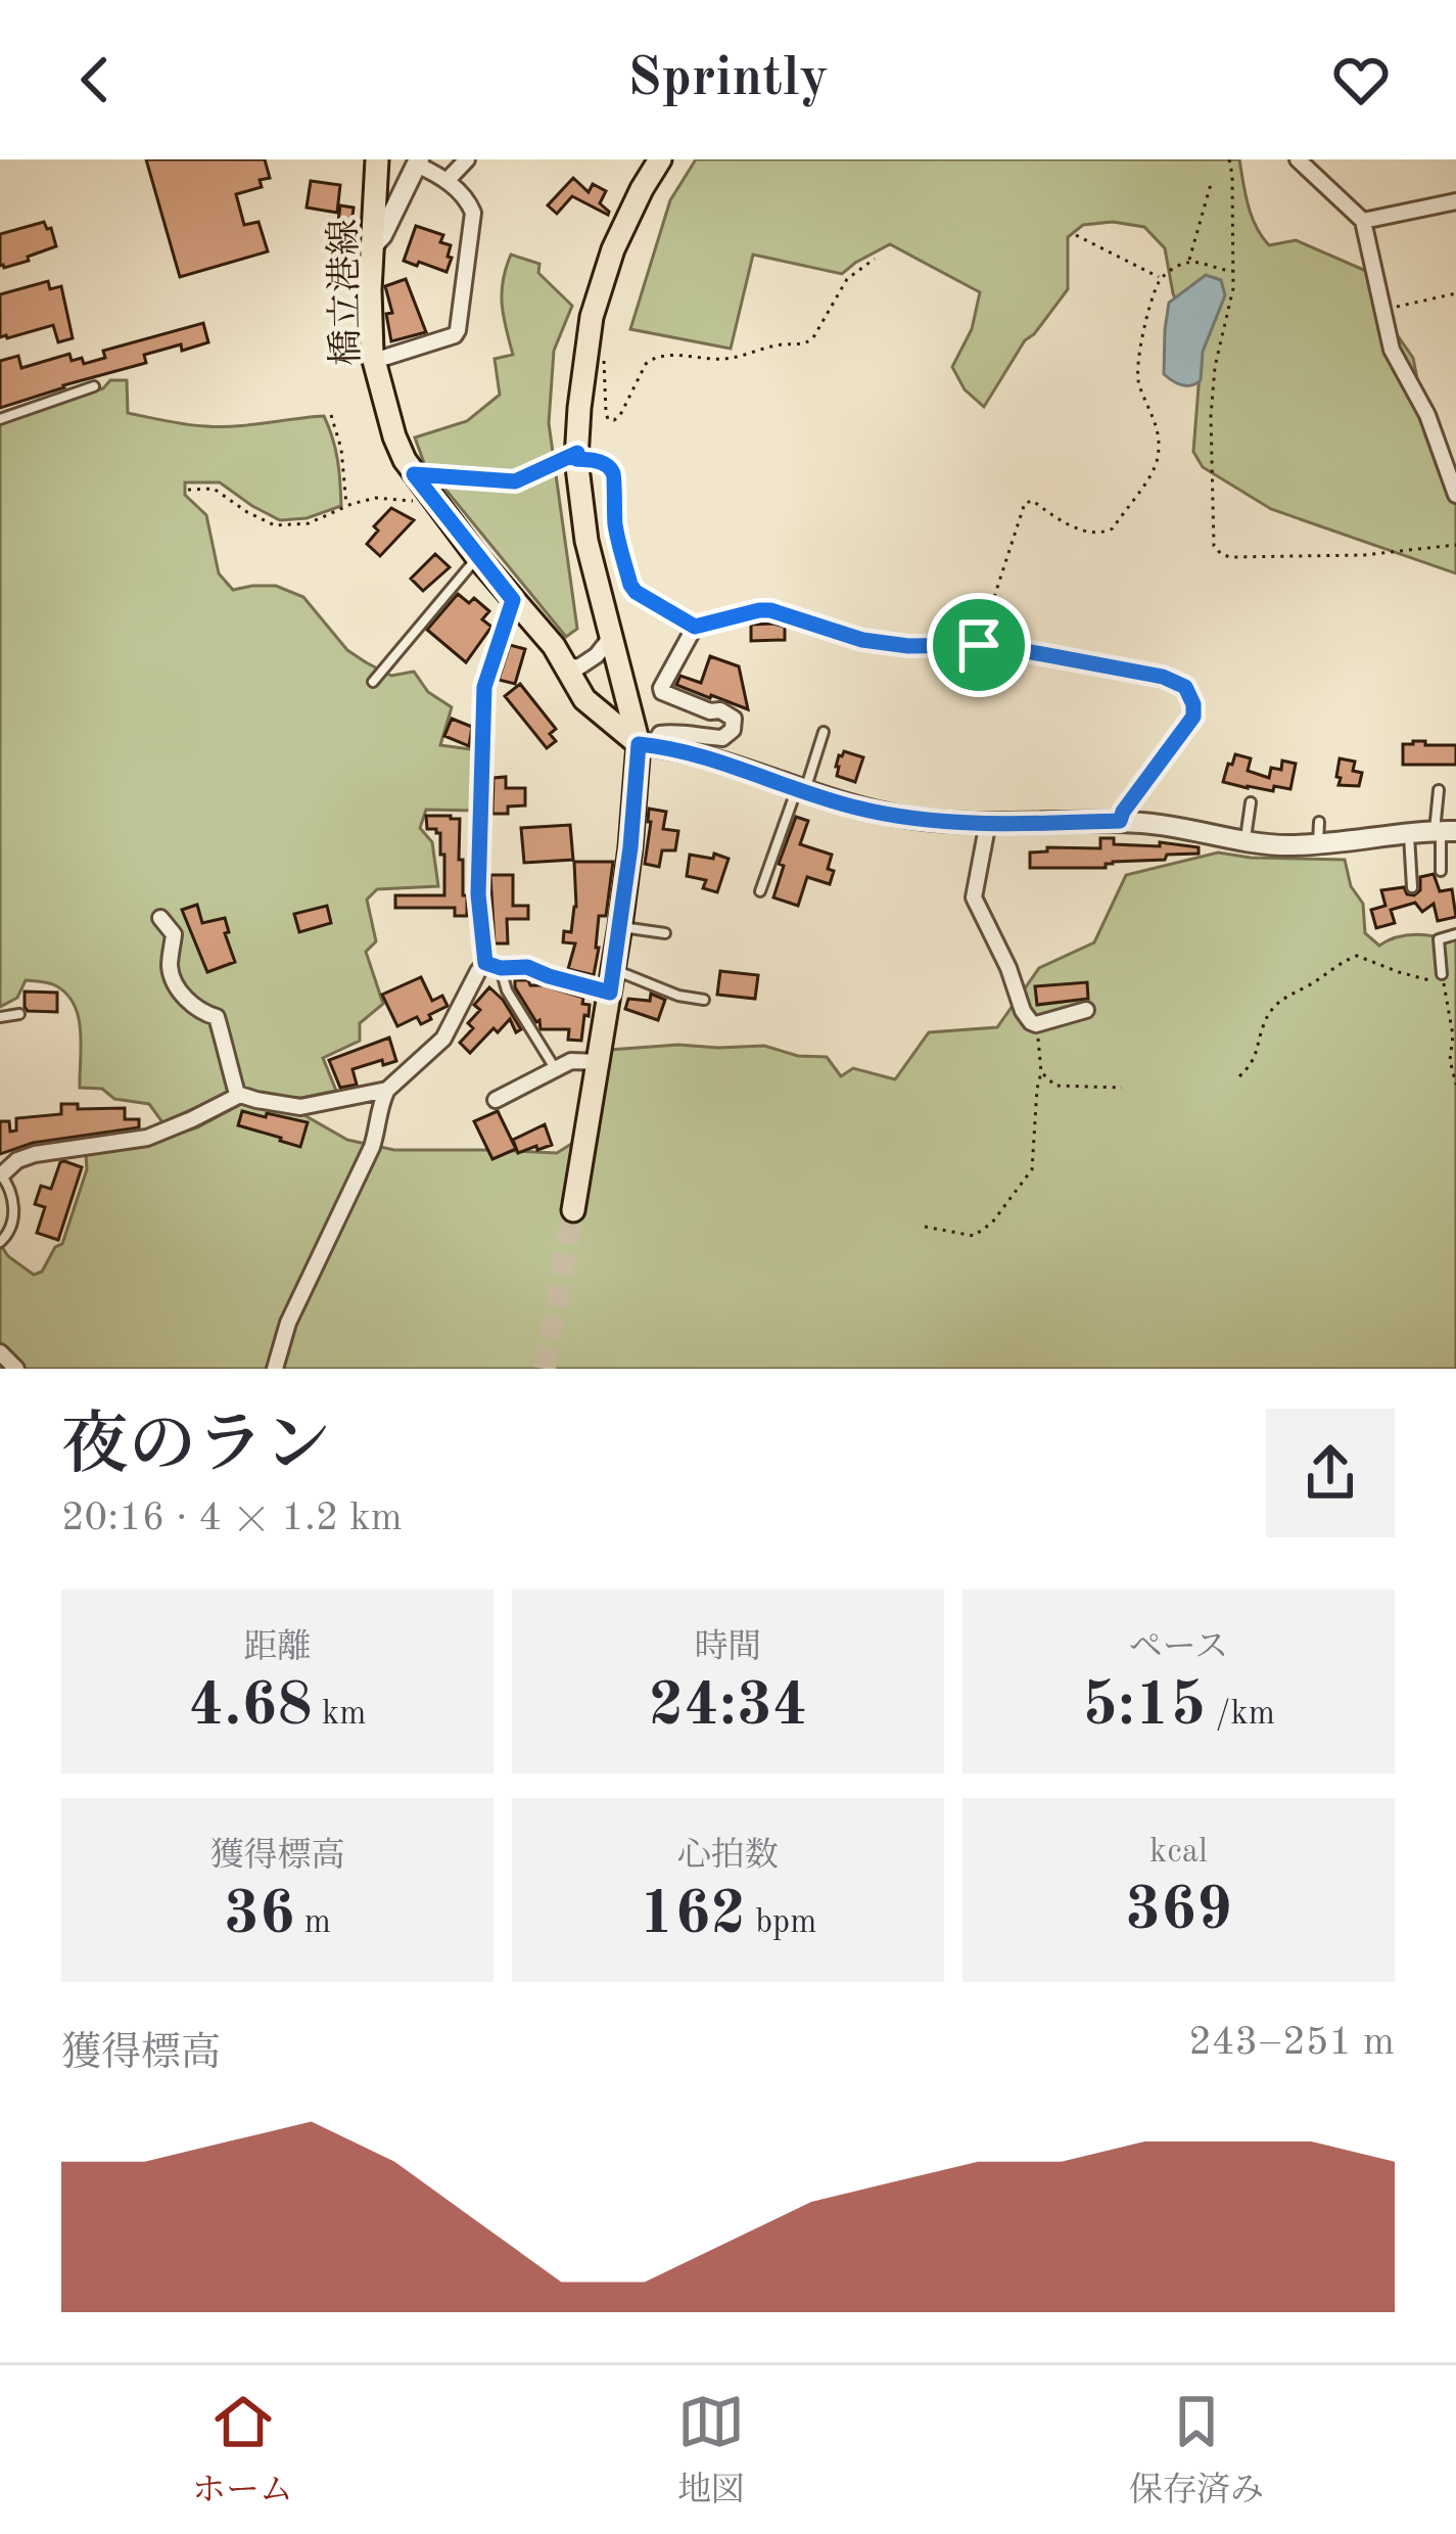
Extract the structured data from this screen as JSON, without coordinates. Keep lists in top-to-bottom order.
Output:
{
  "streets": {
    "main road": ["橋立港線"]
  },
  "page": {
    "header": "Sprintly",
    "heading": ["夜のラン", "20:16 · 4 × 1.2 km"],
    "stats": [
      ["距離", "4.68 km"],
      ["時間", "24:34"],
      ["ペース", "5:15 /km"],
      ["獲得標高", "36 m"],
      ["心拍数", "162 bpm"],
      ["kcal", "369"]
    ],
    "chart": ["獲得標高", "243–251 m"],
    "tabs": ["ホーム", "地図", "保存済み"]
  }
}
